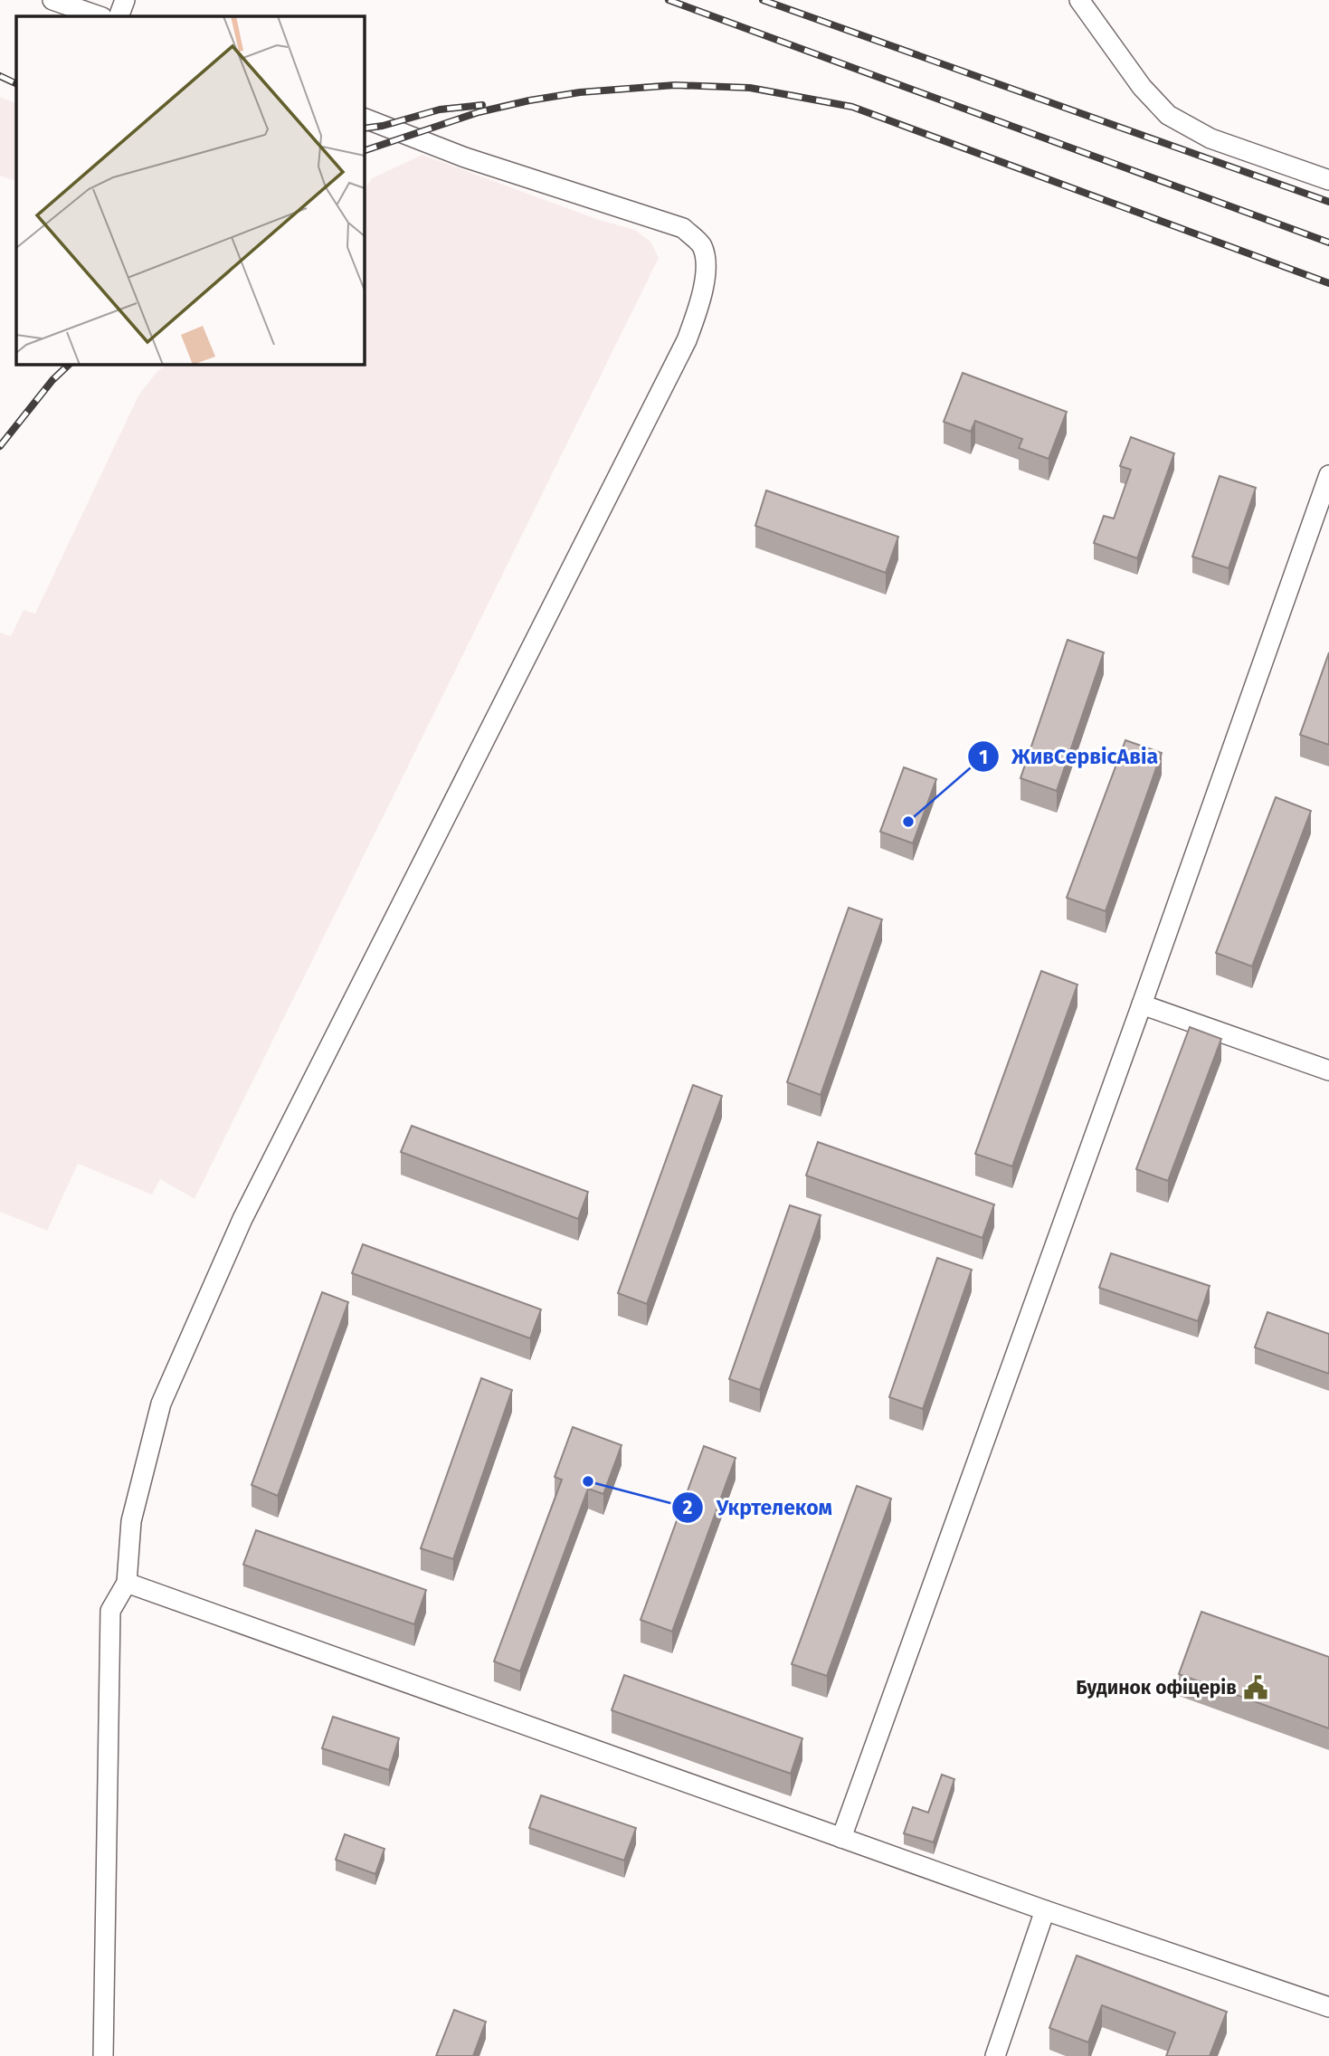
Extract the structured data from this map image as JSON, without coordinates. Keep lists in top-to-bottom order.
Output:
{
  "places": {
    "other": ["ЖивСервісАвіа", "Укртелеком"],
    "public building": ["Будинок офіцерів"]
  }
}
